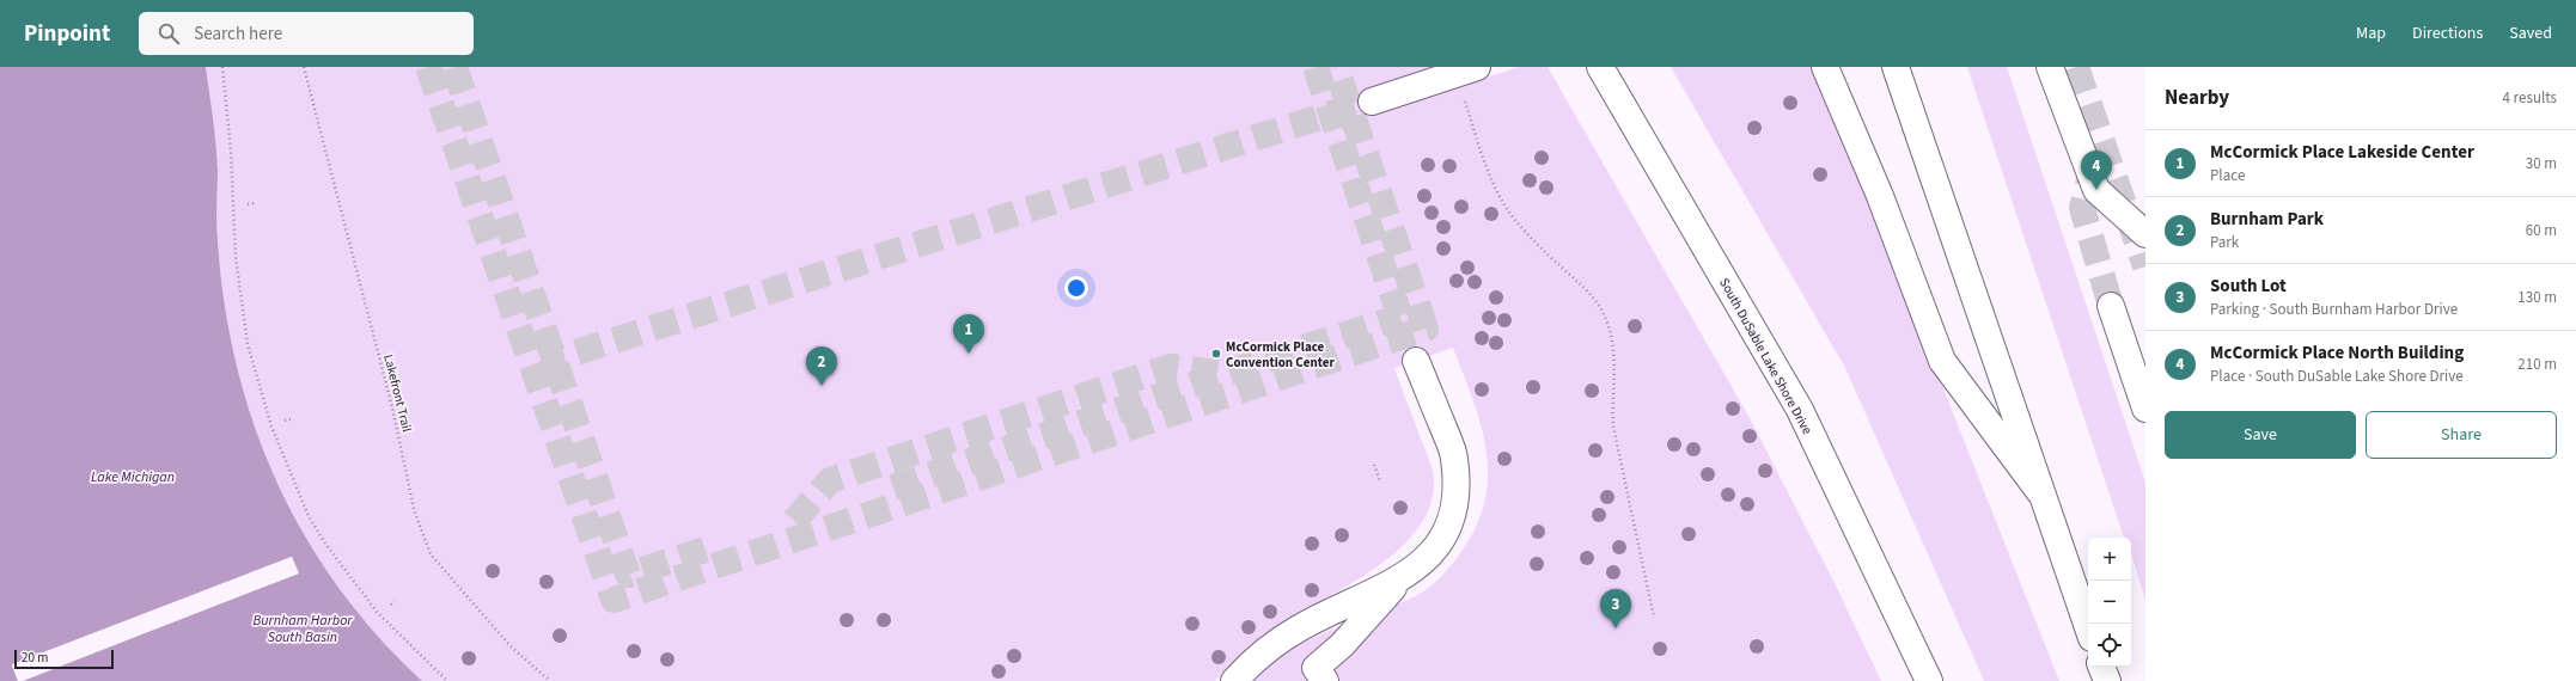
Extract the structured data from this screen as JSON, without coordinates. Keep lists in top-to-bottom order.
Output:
{
  "streets": {
    "main road": ["South DuSable Lake Shore Drive"],
    "path": ["Lakefront Trail"]
  },
  "water": ["Lake Michigan", "Burnham Harbor South Basin"],
  "places": ["McCormick Place Convention Center"],
  "scale_bar": "20 m",
  "page": {
    "header": "Pinpoint",
    "search": "Search here",
    "nav": ["Map", "Directions", "Saved"],
    "heading": ["Nearby", "4 results"],
    "list": [
      {
        "mark": "1",
        "name": "McCormick Place Lakeside Center",
        "note": "Place",
        "value": "30 m"
      },
      {
        "mark": "2",
        "name": "Burnham Park",
        "note": "Park",
        "value": "60 m"
      },
      {
        "mark": "3",
        "name": "South Lot",
        "note": "Parking · South Burnham Harbor Drive",
        "value": "130 m"
      },
      {
        "mark": "4",
        "name": "McCormick Place North Building",
        "note": "Place · South DuSable Lake Shore Drive",
        "value": "210 m"
      }
    ],
    "pins": [
      "4",
      "1",
      "2",
      "3"
    ],
    "buttons": ["Save", "Share"],
    "map_buttons": ["+", "−"],
    "scale": "20 m"
  }
}
